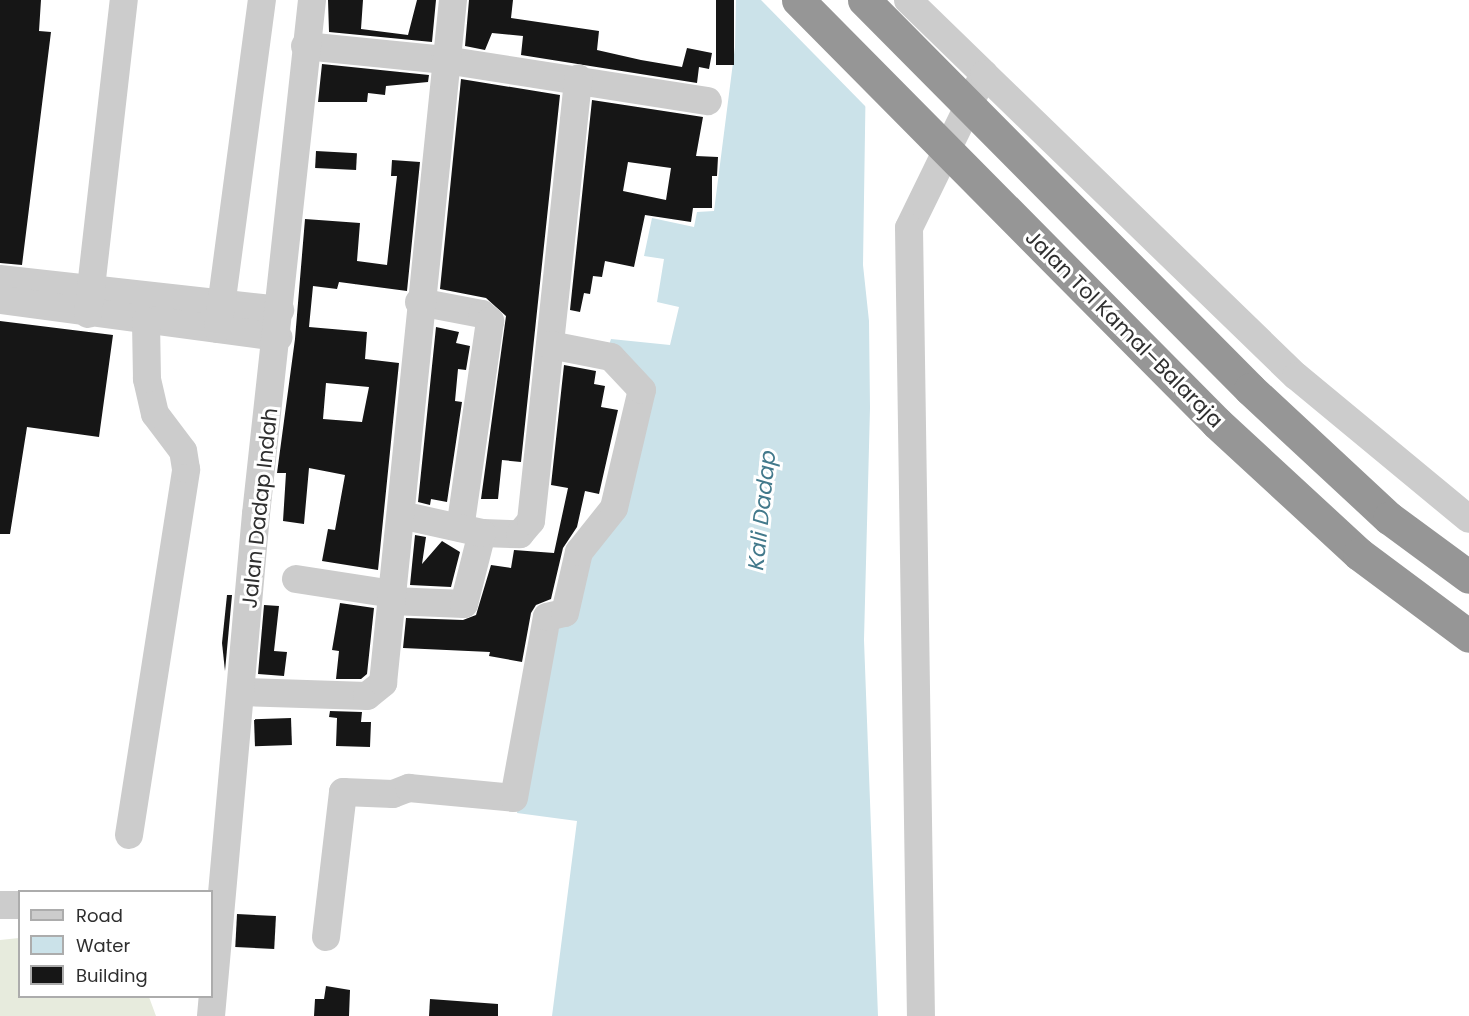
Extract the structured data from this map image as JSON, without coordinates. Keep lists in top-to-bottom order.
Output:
{
  "streets": {
    "highway": ["Jalan Tol Kamal–Balaraja"],
    "street": ["Jalan Dadap Indah"]
  },
  "water": ["Kali Dadap"],
  "legend": ["Road", "Water", "Building"]
}
